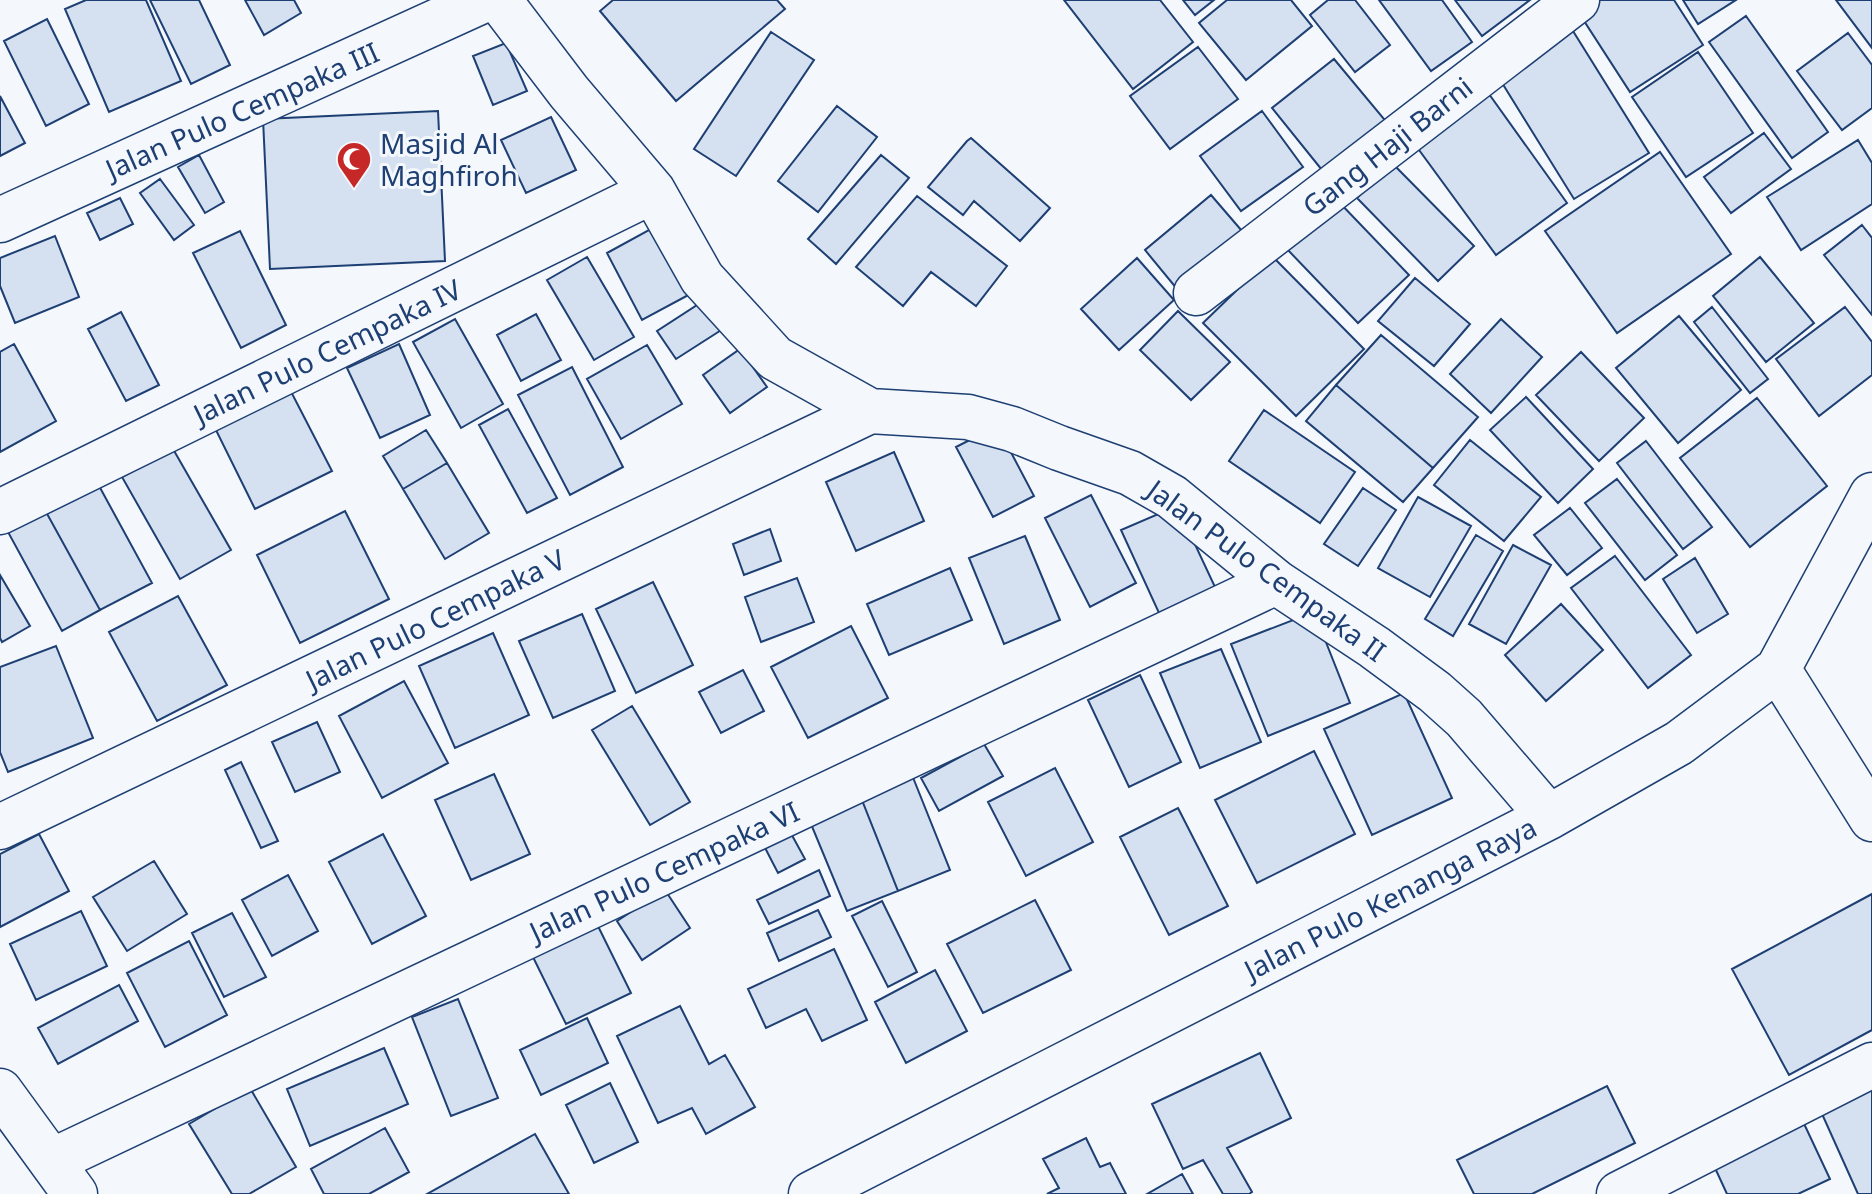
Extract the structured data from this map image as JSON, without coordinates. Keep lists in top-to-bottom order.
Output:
{
  "streets": {
    "street": [
      "Jalan Pulo Cempaka III",
      "Gang Haji Barni",
      "Jalan Pulo Cempaka IV",
      "Jalan Pulo Cempaka II",
      "Jalan Pulo Cempaka V",
      "Jalan Pulo Cempaka VI",
      "Jalan Pulo Kenanga Raya"
    ]
  },
  "crossings": [
    ["Jalan Pulo Cempaka IV", "Jalan Pulo Cempaka II"],
    ["Jalan Pulo Cempaka II", "Jalan Pulo Cempaka V"],
    ["Jalan Pulo Cempaka II", "Jalan Pulo Cempaka VI"],
    ["Jalan Pulo Cempaka II", "Jalan Pulo Kenanga Raya"]
  ],
  "places": {
    "mosque": ["Masjid Al Maghfiroh"]
  }
}
